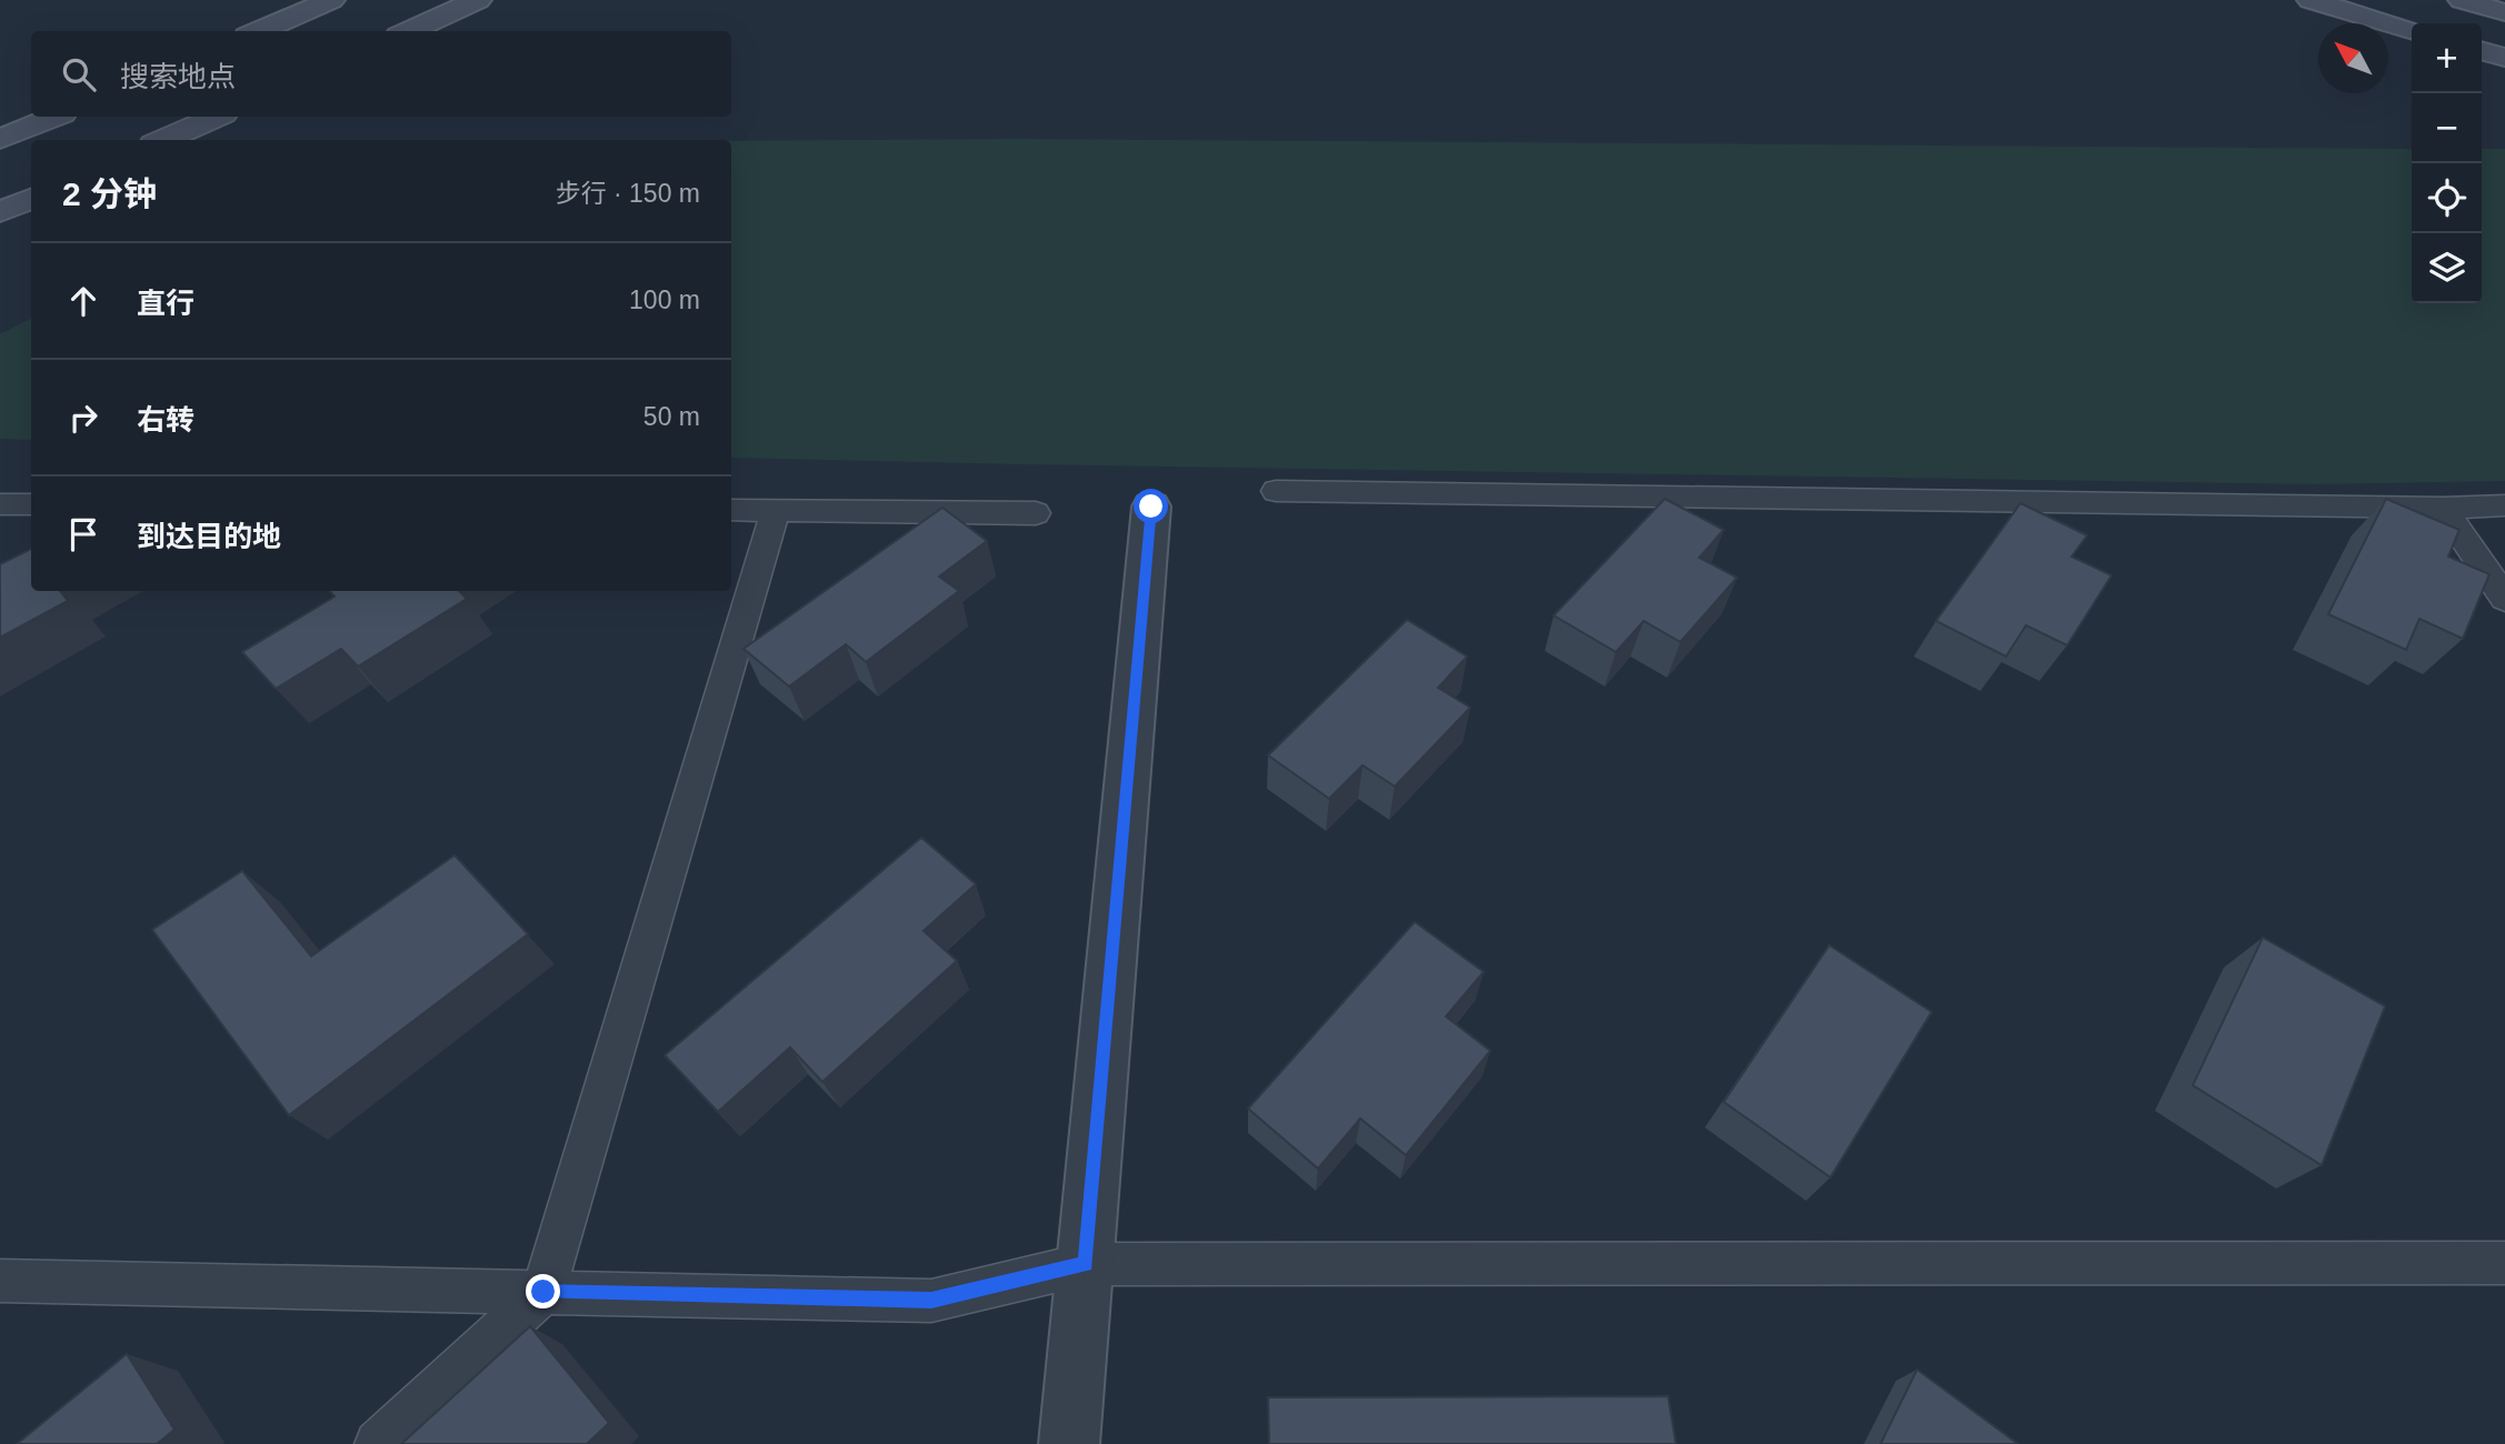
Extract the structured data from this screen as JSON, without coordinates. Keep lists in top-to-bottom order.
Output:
{
  "north": "top left",
  "page": {
    "map_buttons": ["+", "−"],
    "search": "搜索地点",
    "heading": ["2 分钟", "步行 · 150 m"],
    "list": [
      ["直行", "100 m"],
      ["右转", "50 m"],
      "到达目的地"
    ]
  }
}
